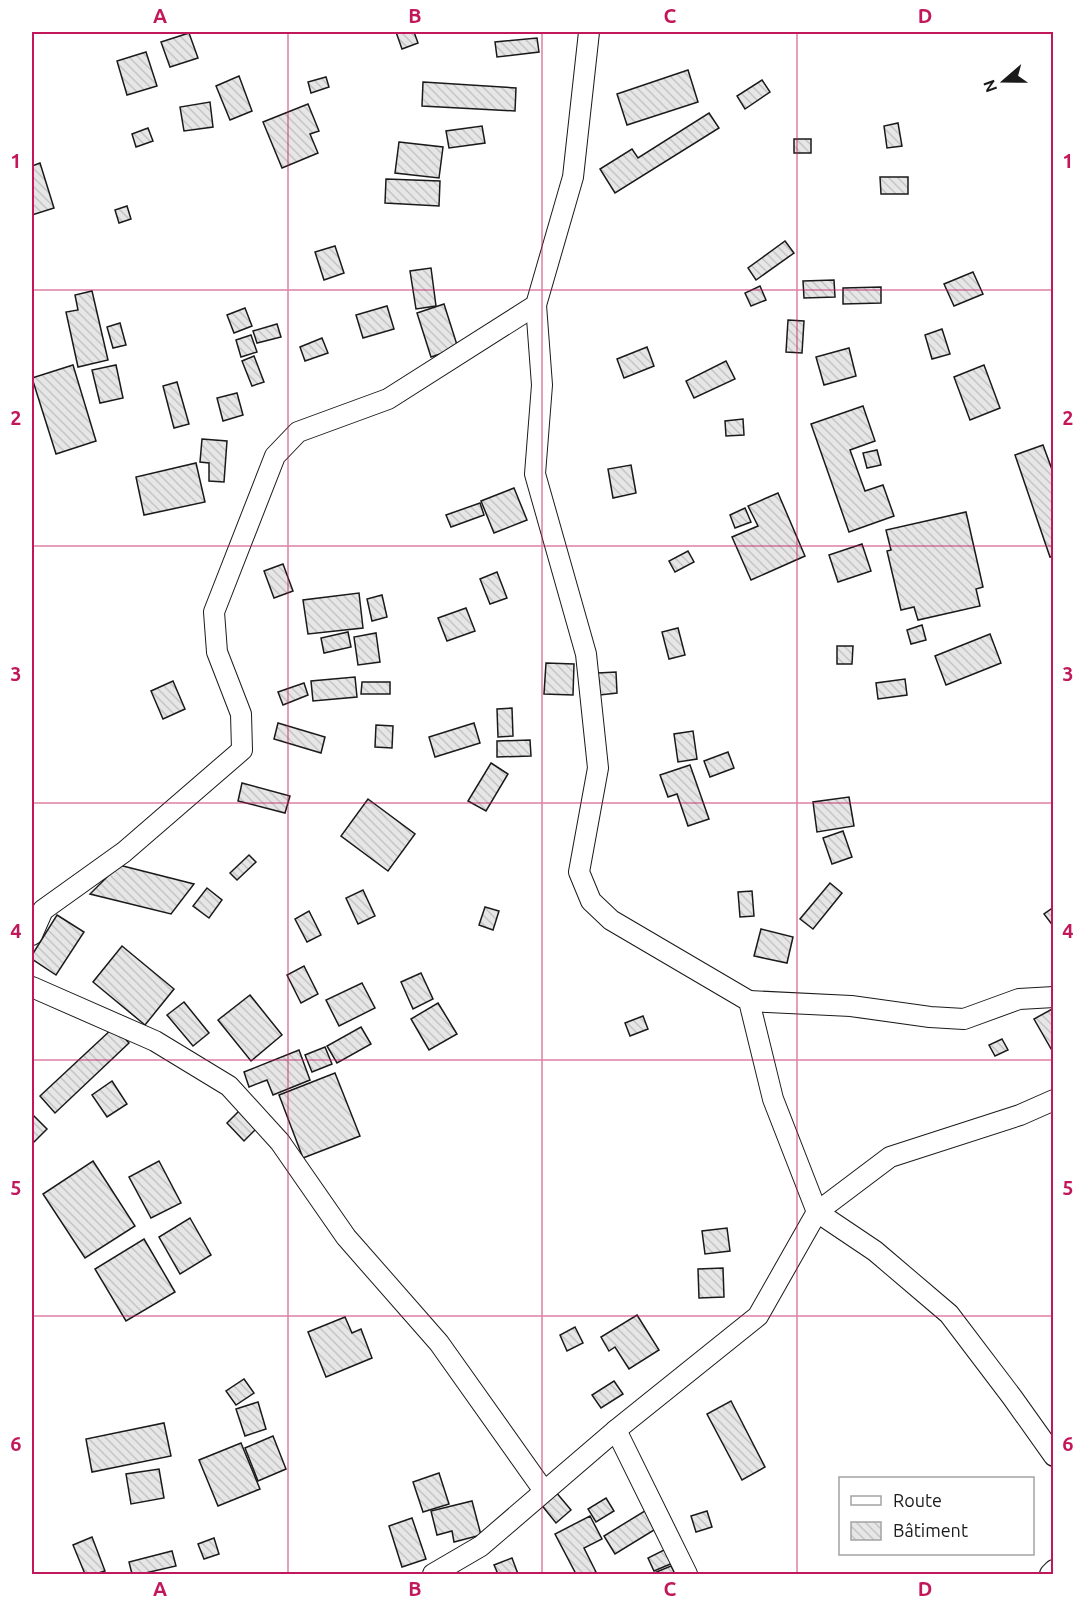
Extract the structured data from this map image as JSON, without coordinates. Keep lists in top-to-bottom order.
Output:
{
  "legend": ["Route", "Bâtiment"],
  "north": "left",
  "grid": {
    "columns": [
      "A",
      "B",
      "C",
      "D"
    ],
    "rows": [
      "1",
      "2",
      "3",
      "4",
      "5",
      "6"
    ]
  }
}
